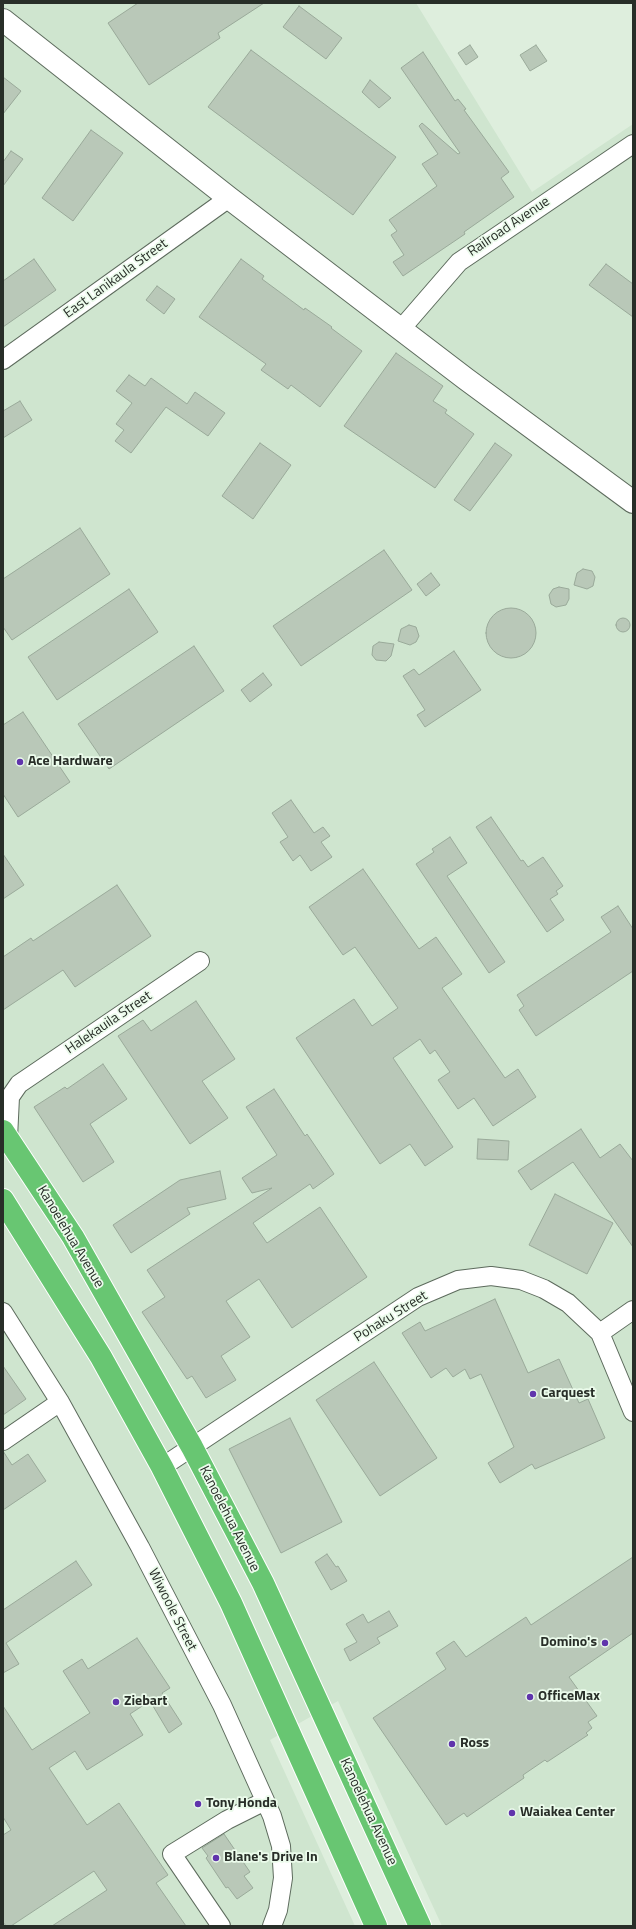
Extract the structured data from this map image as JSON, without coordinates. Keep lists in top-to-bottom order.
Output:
{
  "streets": {
    "highway": ["Kanoelehua Avenue"],
    "street": [
      "Railroad Avenue",
      "East Lanikaula Street",
      "Halekauila Street",
      "Pohaku Street",
      "Wiwoole Street"
    ]
  },
  "crossings": [
    ["Halekauila Street", "Kanoelehua Avenue"],
    ["Kanoelehua Avenue", "Pohaku Street"]
  ],
  "places": [
    "Ace Hardware",
    "Carquest",
    "Domino's",
    "OfficeMax",
    "Ziebart",
    "Ross",
    "Tony Honda",
    "Waiakea Center",
    "Blane's Drive In"
  ]
}
